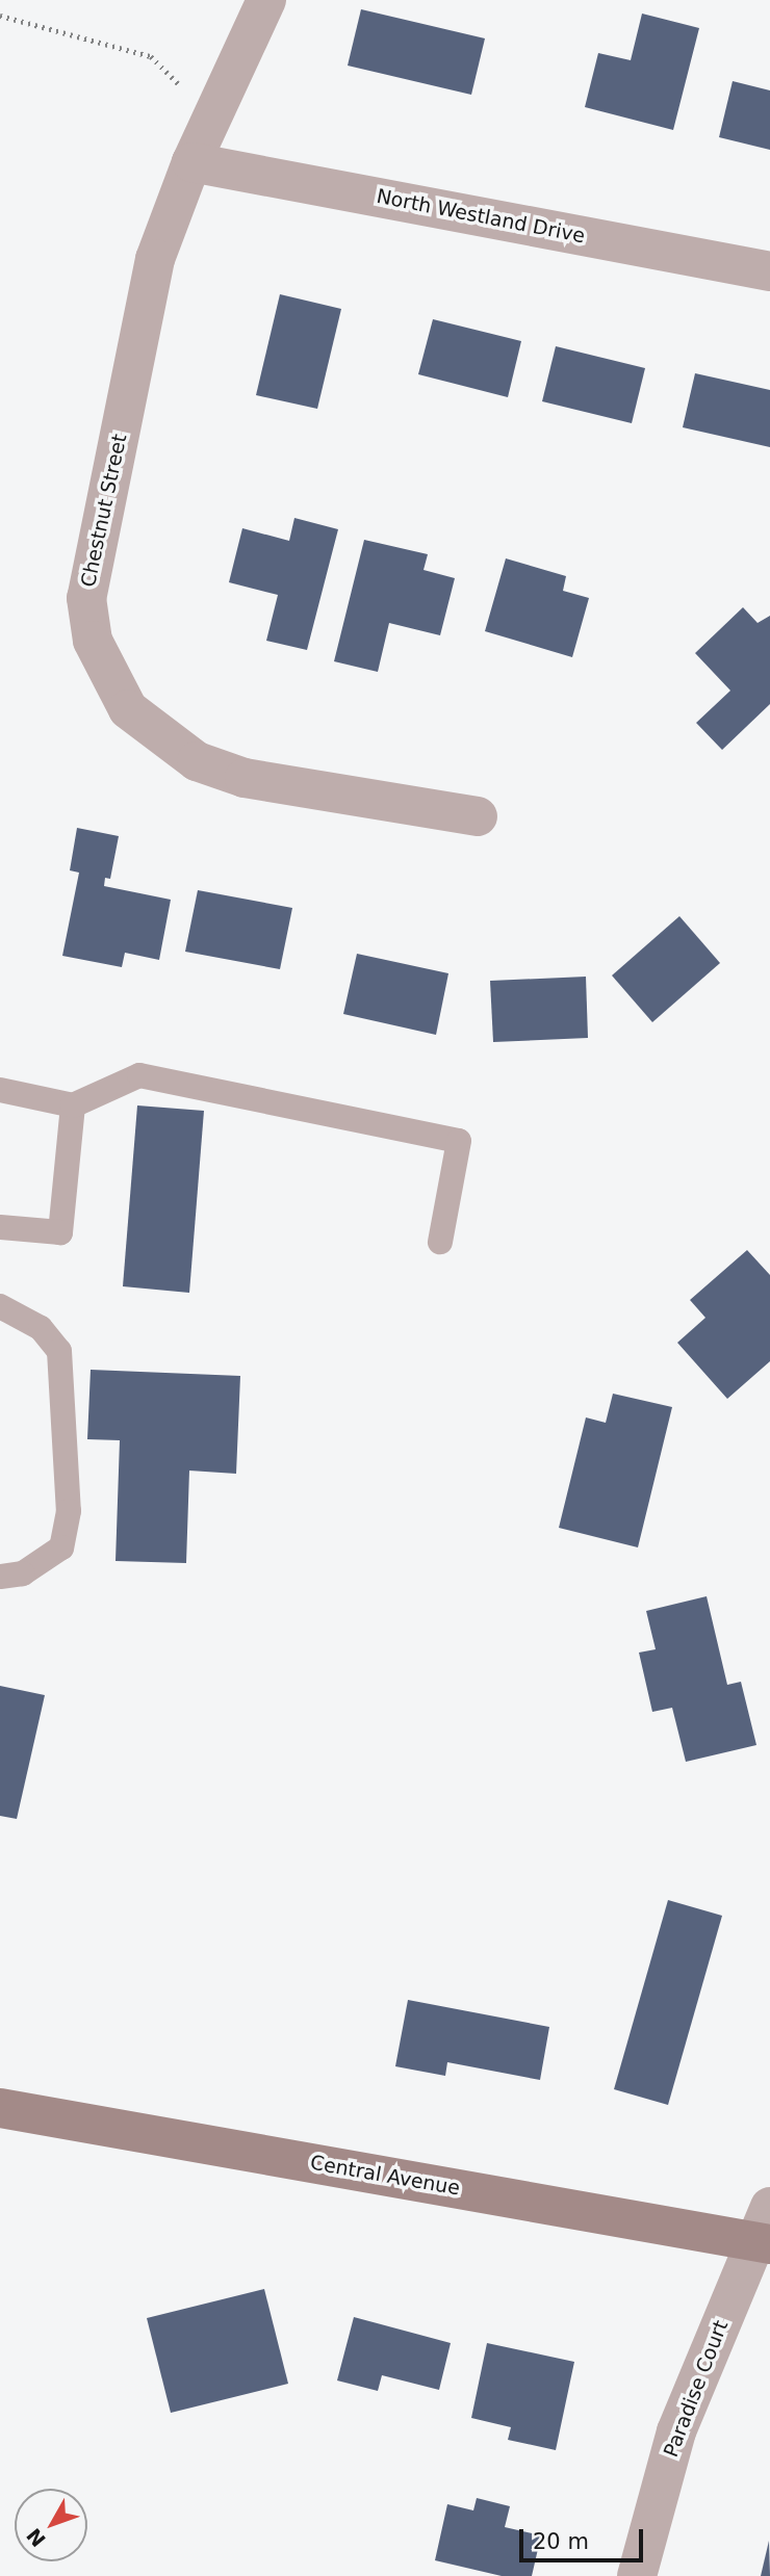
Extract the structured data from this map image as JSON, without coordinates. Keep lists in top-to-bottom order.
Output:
{
  "streets": {
    "street": [
      "North Westland Drive",
      "Chestnut Street",
      "Central Avenue",
      "Paradise Court"
    ]
  },
  "crossings": [
    ["North Westland Drive", "Chestnut Street"],
    ["Central Avenue", "Paradise Court"]
  ],
  "scale_bar": "20 m",
  "north": "bottom left"
}
